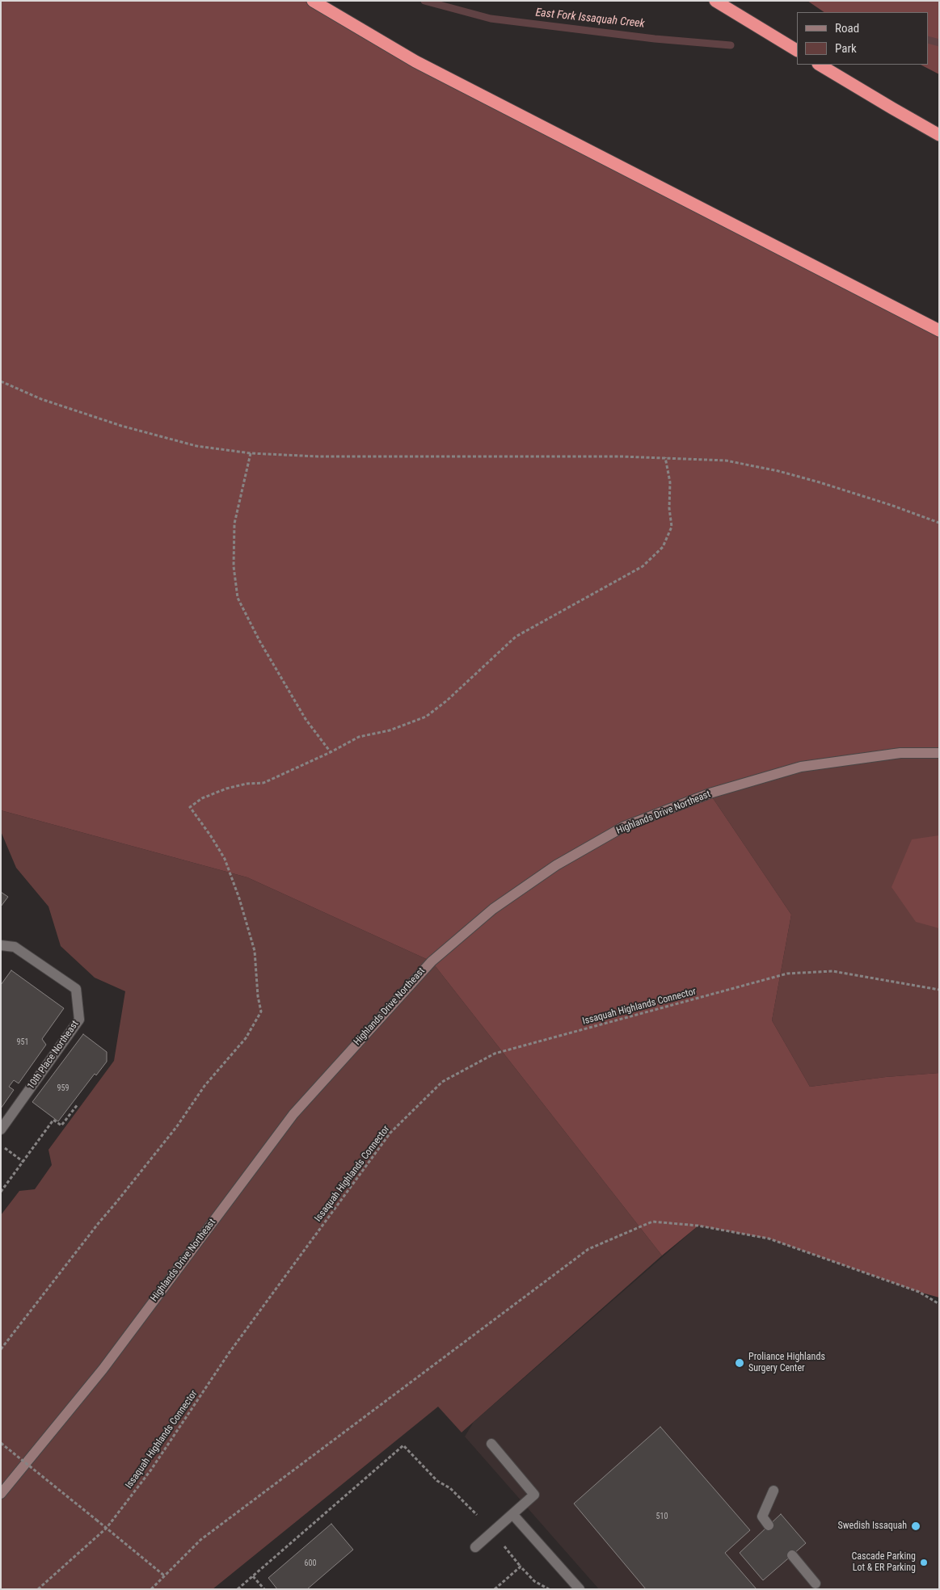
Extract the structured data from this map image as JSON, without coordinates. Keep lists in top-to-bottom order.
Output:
{
  "streets": {
    "main road": ["Highlands Drive Northeast"],
    "street": ["10th Place Northeast"],
    "path": ["Issaquah Highlands Connector"]
  },
  "water": ["East Fork Issaquah Creek"],
  "places": ["Proliance Highlands Surgery Center", "Swedish Issaquah", "Cascade Parking Lot & ER Parking"],
  "house_numbers": [
    "951",
    "959",
    "510",
    "600"
  ],
  "legend": ["Road", "Park"]
}
